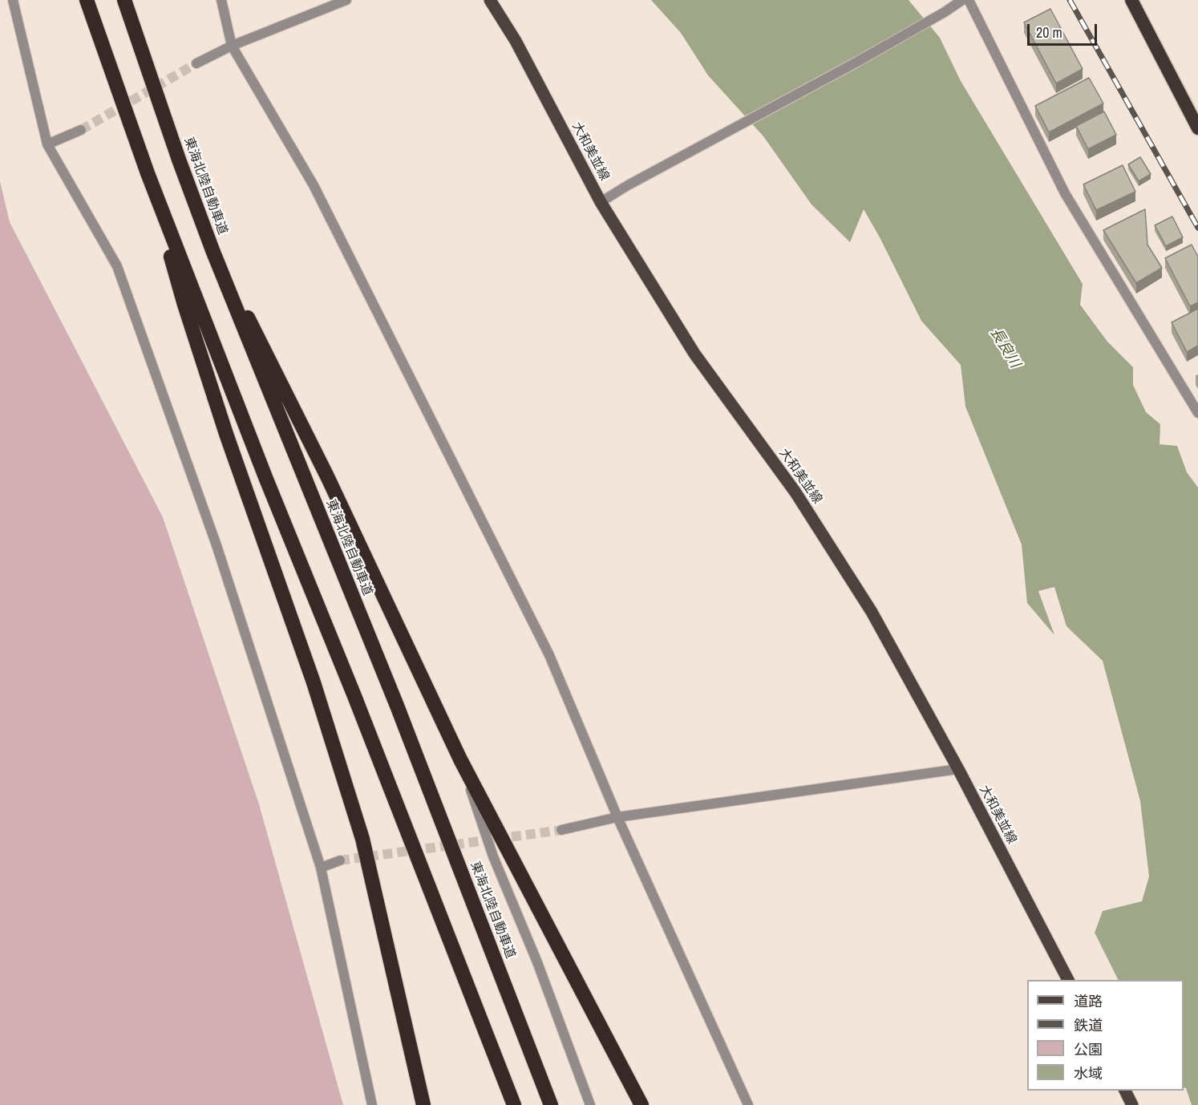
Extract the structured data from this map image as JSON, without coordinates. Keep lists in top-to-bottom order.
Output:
{
  "streets": {
    "highway": ["東海北陸自動車道"],
    "main road": ["大和美並線"]
  },
  "water": ["長良川"],
  "legend": [
    "道路",
    "鉄道",
    "公園",
    "水域"
  ],
  "scale_bar": "20 m"
}
